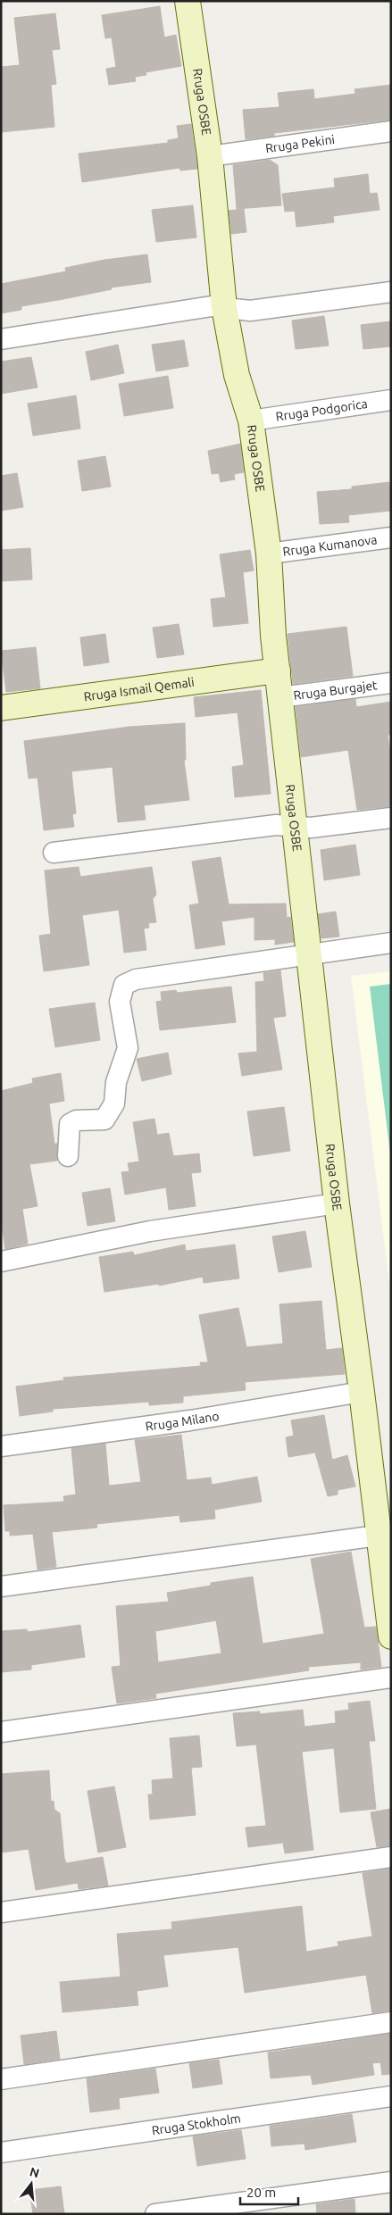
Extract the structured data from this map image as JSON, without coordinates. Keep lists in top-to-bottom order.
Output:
{
  "streets": {
    "street": [
      "Rruga OSBE",
      "Rruga Pekini",
      "Rruga Podgorica",
      "Rruga Kumanova",
      "Rruga Ismail Qemali",
      "Rruga Burgajet",
      "Rruga Milano",
      "Rruga Stokholm"
    ]
  },
  "crossings": [
    ["Rruga OSBE", "Rruga Pekini"],
    ["Rruga OSBE", "Rruga Podgorica"],
    ["Rruga OSBE", "Rruga Kumanova"],
    ["Rruga OSBE", "Rruga Ismail Qemali"],
    ["Rruga OSBE", "Rruga Burgajet"],
    ["Rruga OSBE", "Rruga Milano"]
  ],
  "scale_bar": "20 m",
  "north": "top"
}
